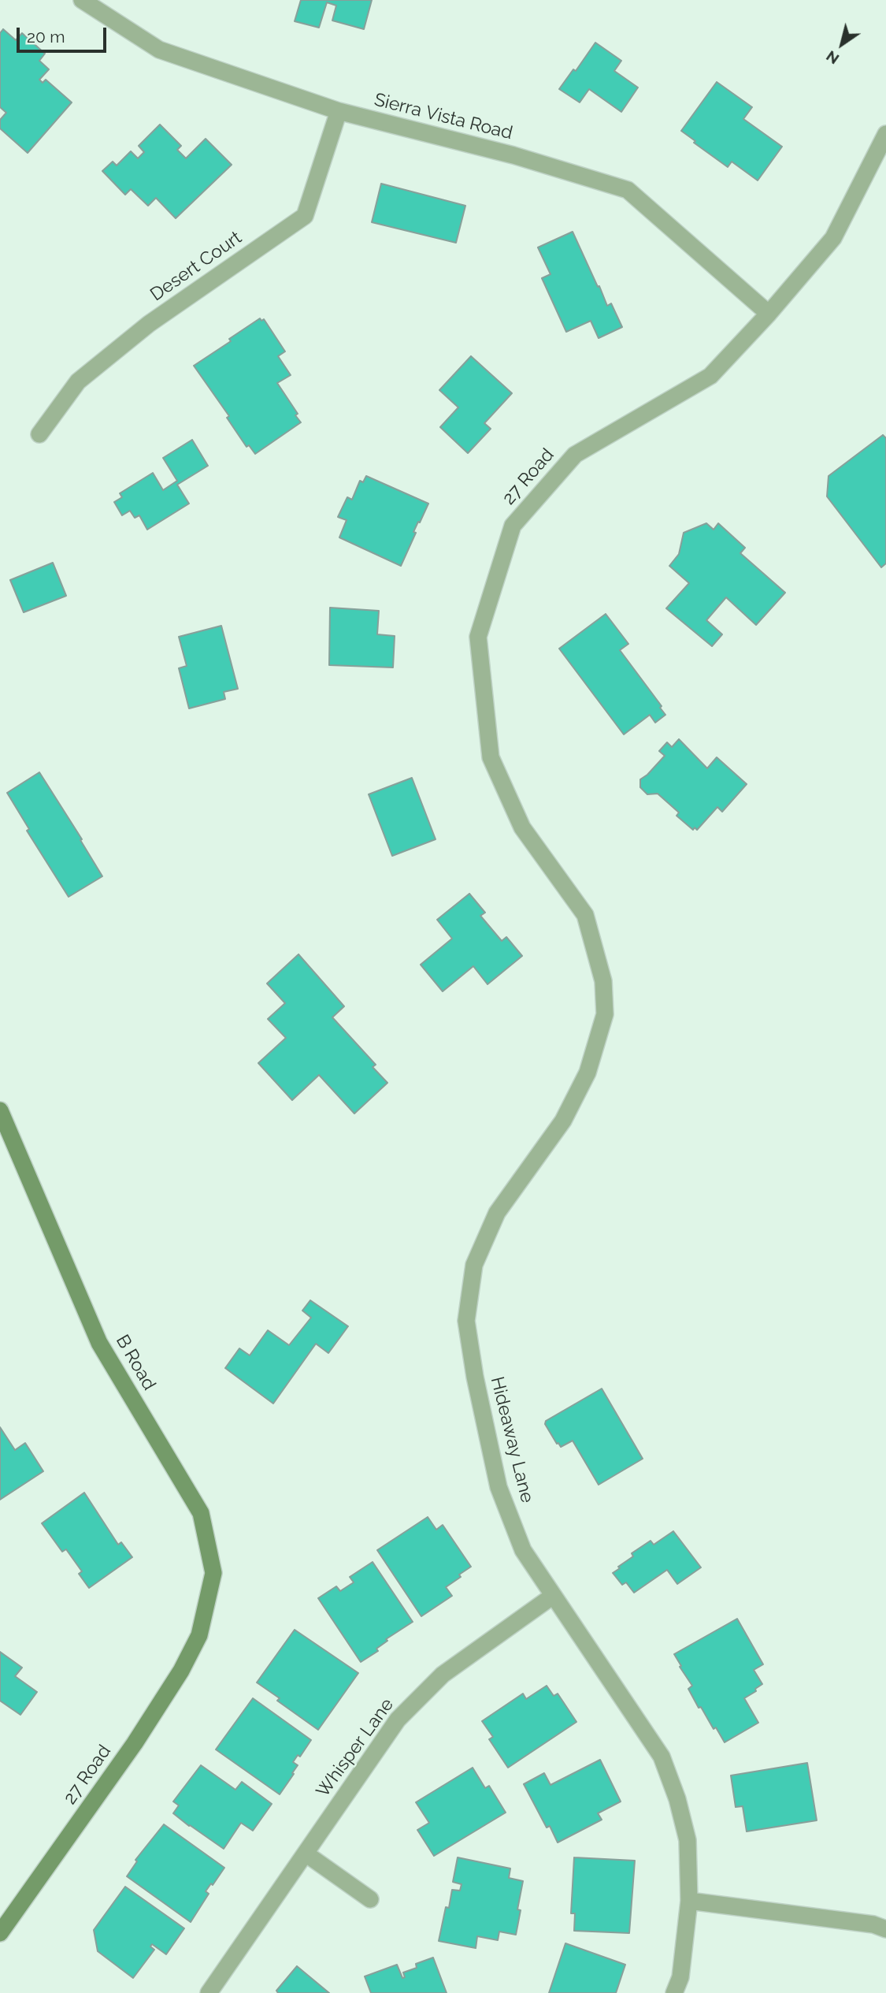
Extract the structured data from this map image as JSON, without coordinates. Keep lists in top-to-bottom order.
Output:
{
  "streets": {
    "street": [
      "Sierra Vista Road",
      "Desert Court",
      "27 Road",
      "B Road",
      "Hideaway Lane",
      "Whisper Lane"
    ]
  },
  "crossings": [
    ["Sierra Vista Road", "Desert Court"],
    ["Sierra Vista Road", "27 Road"],
    ["27 Road", "B Road"],
    ["27 Road", "Hideaway Lane"],
    ["Hideaway Lane", "Whisper Lane"]
  ],
  "scale_bar": "20 m",
  "north": "bottom left"
}
